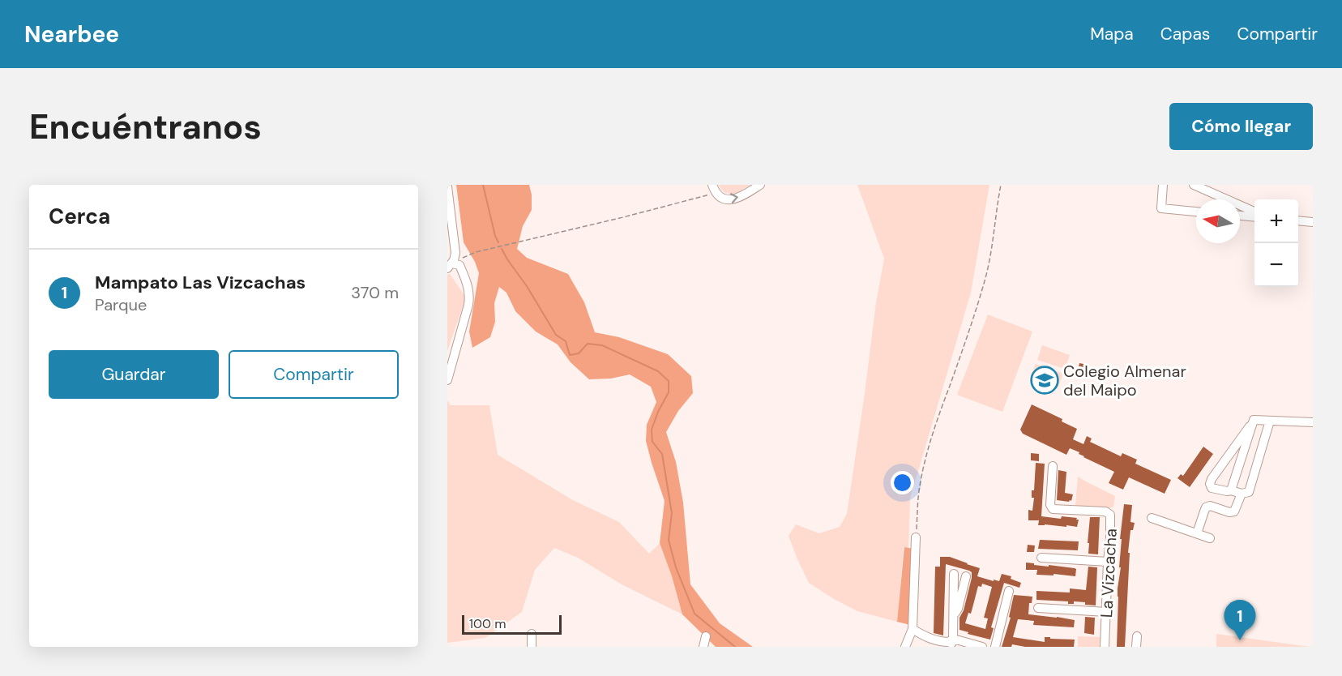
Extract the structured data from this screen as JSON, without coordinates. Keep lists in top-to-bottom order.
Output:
{
  "streets": {
    "street": ["La Vizcacha"]
  },
  "places": {
    "school or university": ["Colegio Almenar del Maipo"]
  },
  "scale_bar": "100 m",
  "north": "left",
  "page": {
    "header": "Nearbee",
    "nav": ["Mapa", "Capas", "Compartir"],
    "buttons": [
      "Cómo llegar",
      ["Guardar", "Compartir"]
    ],
    "title": "Encuéntranos",
    "heading": "Cerca",
    "map_buttons": ["+", "−"],
    "list": [
      {
        "mark": "1",
        "name": "Mampato Las Vizcachas",
        "note": "Parque",
        "value": "370 m"
      }
    ],
    "pins": "1",
    "scale": "100 m"
  }
}
